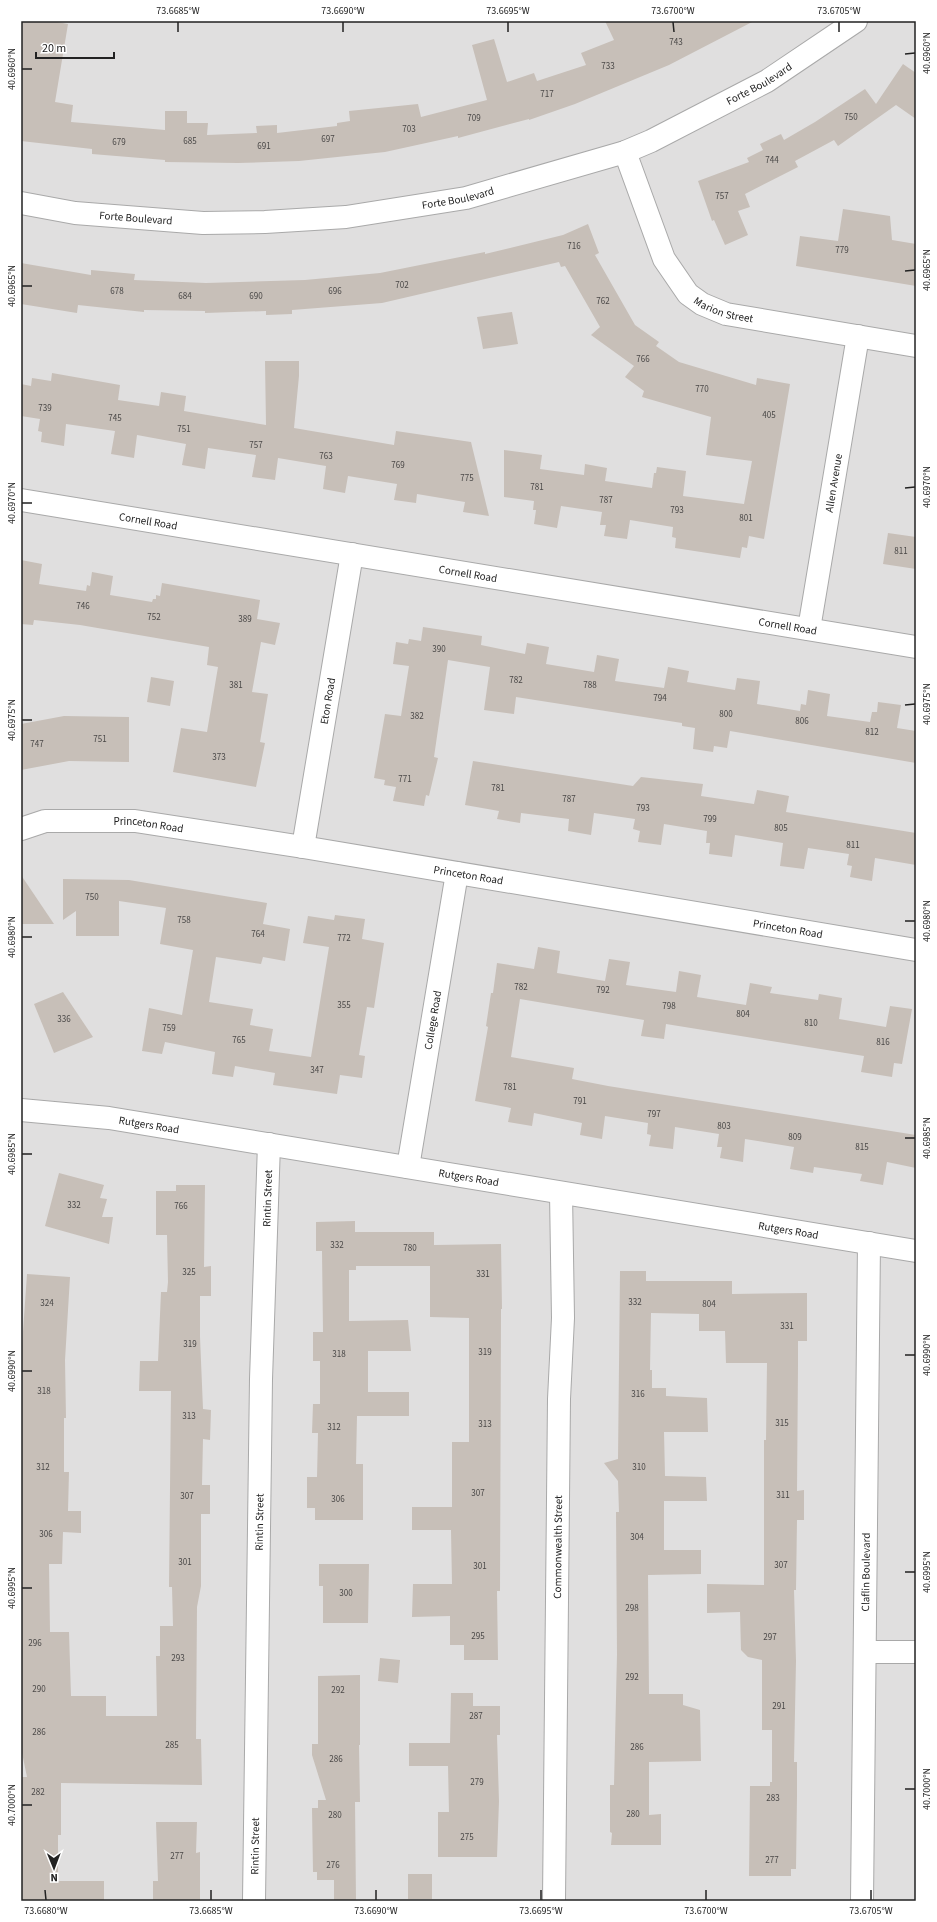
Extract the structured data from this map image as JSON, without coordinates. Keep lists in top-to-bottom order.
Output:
{
  "streets": {
    "street": [
      "Forte Boulevard",
      "Marion Street",
      "Allen Avenue",
      "Cornell Road",
      "Eton Road",
      "Princeton Road",
      "College Road",
      "Rutgers Road",
      "Rintin Street",
      "Commonwealth Street",
      "Claflin Boulevard"
    ]
  },
  "crossings": [
    ["Forte Boulevard", "Marion Street"],
    ["Marion Street", "Allen Avenue"],
    ["Allen Avenue", "Cornell Road"],
    ["Cornell Road", "Eton Road"],
    ["Eton Road", "Princeton Road"],
    ["Princeton Road", "College Road"],
    ["College Road", "Rutgers Road"],
    ["Rutgers Road", "Rintin Street"],
    ["Rutgers Road", "Commonwealth Street"],
    ["Rutgers Road", "Claflin Boulevard"]
  ],
  "house_numbers": [
    "743",
    "733",
    "717",
    "750",
    "709",
    "703",
    "697",
    "685",
    "679",
    "691",
    "744",
    "757",
    "716",
    "779",
    "702",
    "678",
    "696",
    "684",
    "690",
    "762",
    "766",
    "770",
    "739",
    "405",
    "745",
    "751",
    "757",
    "763",
    "769",
    "775",
    "781",
    "787",
    "793",
    "801",
    "811",
    "746",
    "752",
    "389",
    "390",
    "782",
    "381",
    "788",
    "794",
    "800",
    "382",
    "806",
    "812",
    "751",
    "747",
    "373",
    "771",
    "781",
    "787",
    "793",
    "799",
    "805",
    "811",
    "750",
    "758",
    "764",
    "772",
    "782",
    "792",
    "355",
    "798",
    "804",
    "336",
    "810",
    "759",
    "765",
    "816",
    "347",
    "781",
    "791",
    "797",
    "803",
    "809",
    "815",
    "332",
    "766",
    "332",
    "780",
    "325",
    "331",
    "332",
    "324",
    "804",
    "331",
    "319",
    "319",
    "318",
    "318",
    "316",
    "313",
    "315",
    "313",
    "312",
    "312",
    "310",
    "307",
    "311",
    "307",
    "306",
    "306",
    "304",
    "301",
    "307",
    "301",
    "300",
    "298",
    "295",
    "297",
    "296",
    "293",
    "292",
    "290",
    "292",
    "291",
    "287",
    "286",
    "285",
    "286",
    "286",
    "279",
    "282",
    "283",
    "280",
    "280",
    "275",
    "277",
    "277",
    "276"
  ],
  "scale_bar": "20 m",
  "north": "bottom",
  "coordinates": [
    "73.6685°W",
    "73.6690°W",
    "73.6695°W",
    "73.6700°W",
    "73.6705°W",
    "40.6960°N",
    "40.6965°N",
    "40.6970°N",
    "40.6975°N",
    "40.6980°N",
    "40.6985°N",
    "40.6990°N",
    "40.6995°N",
    "40.7000°N",
    "73.6680°W"
  ]
}
